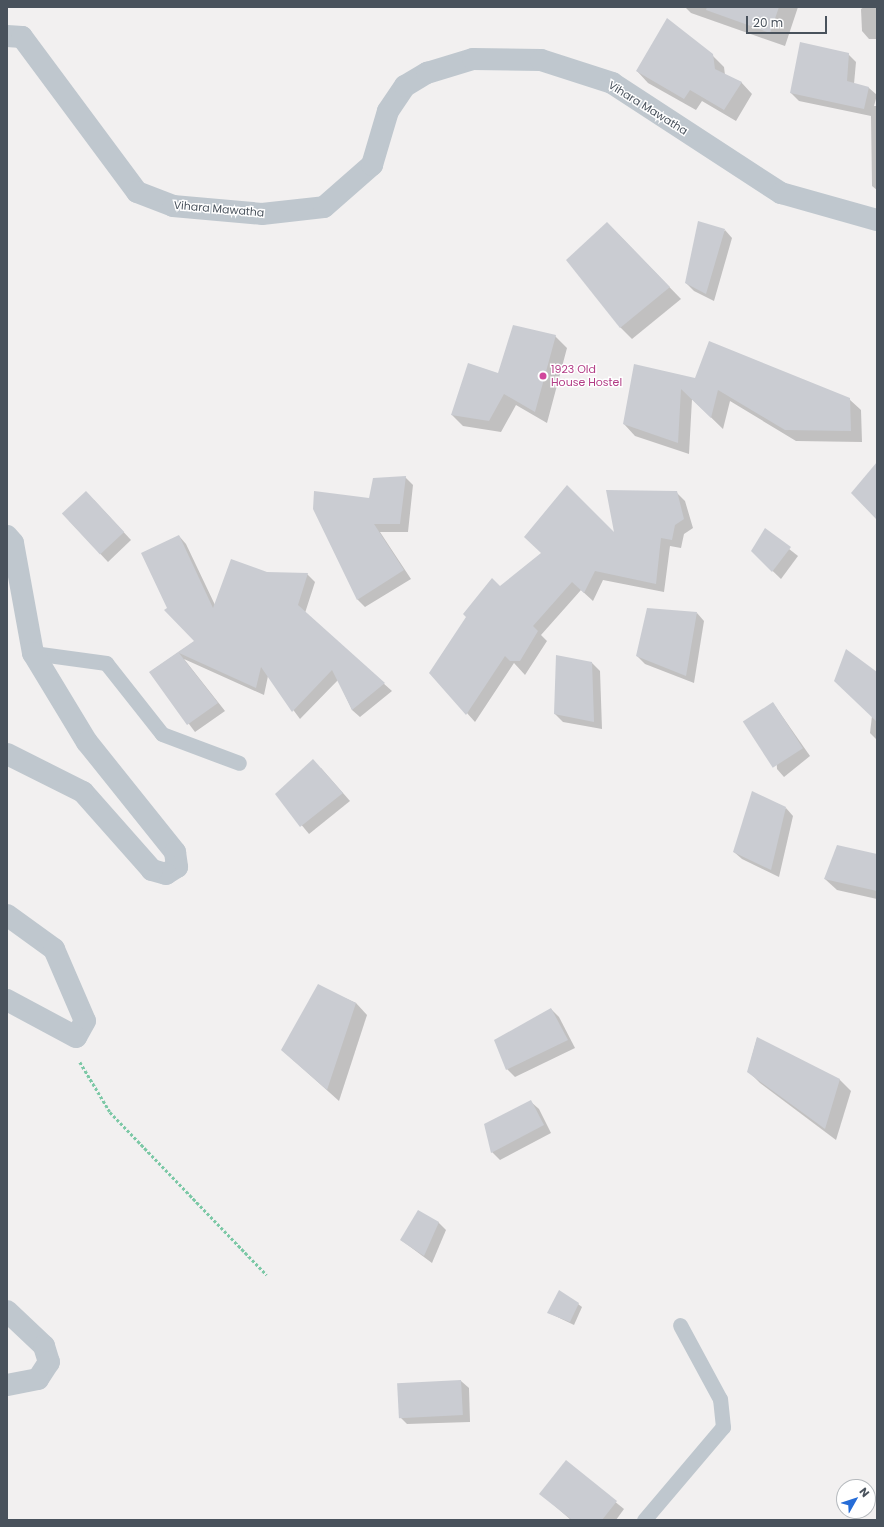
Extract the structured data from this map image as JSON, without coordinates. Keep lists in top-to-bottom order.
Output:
{
  "streets": {
    "street": ["Vihara Mawatha"]
  },
  "places": ["1923 Old House Hostel"],
  "scale_bar": "20 m",
  "north": "top right"
}
